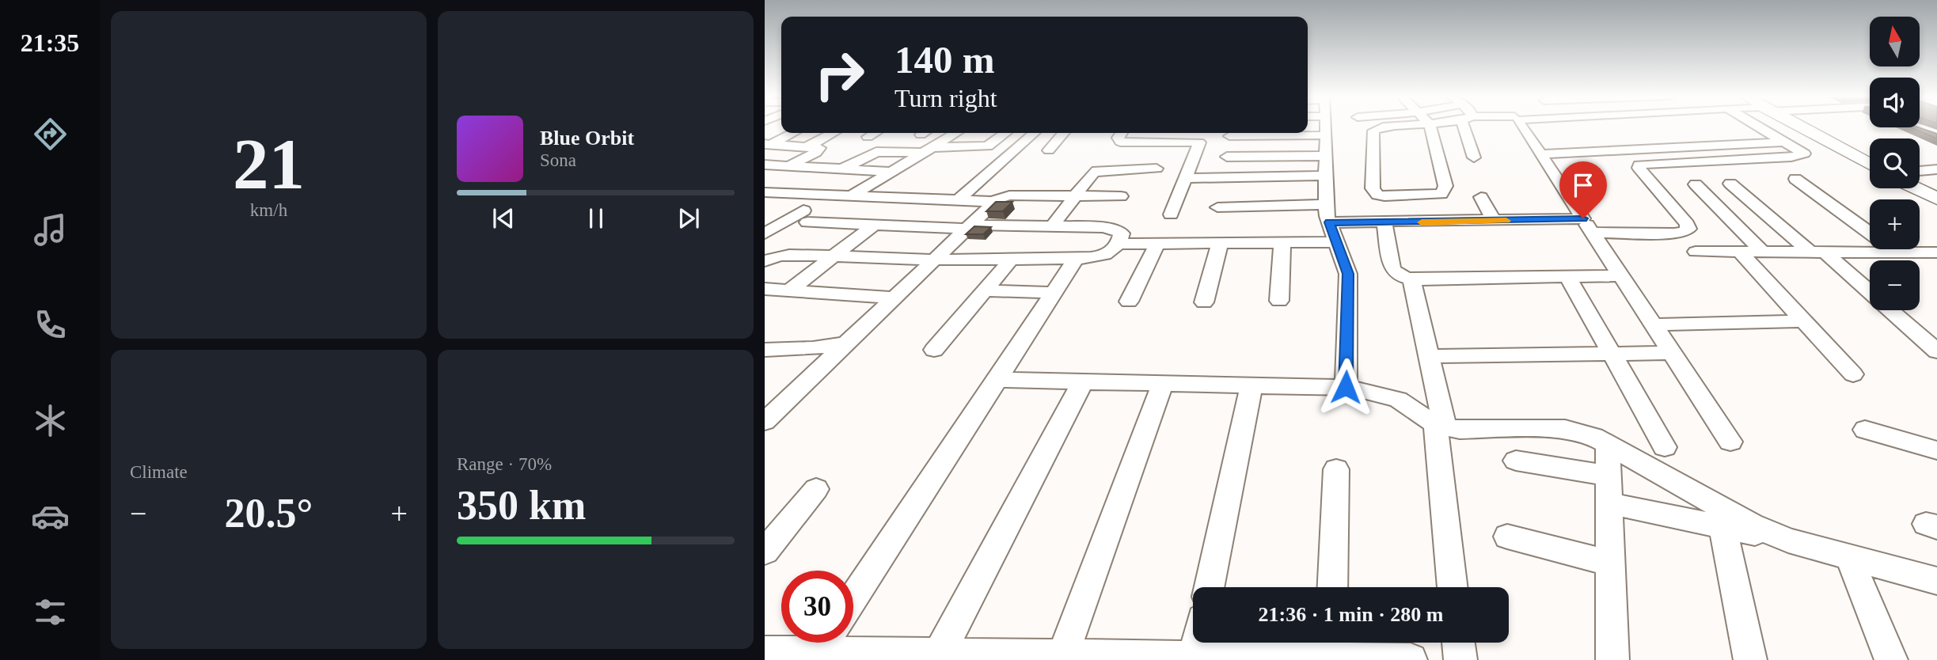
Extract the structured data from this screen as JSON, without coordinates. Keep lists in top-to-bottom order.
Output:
{
  "north": "top",
  "page": {
    "tabs": "21:35",
    "tile": [
      ["21", "km/h"],
      "Climate",
      ["Range · 70%", "350 km"]
    ],
    "map_buttons": ["+", "−"],
    "turn": ["140 m", "Turn right"],
    "song": ["Blue Orbit", "Sona"],
    "heat": ["−", "20.5°", "+"],
    "limit": "30",
    "trip": "21:36 · 1 min · 280 m"
  }
}
